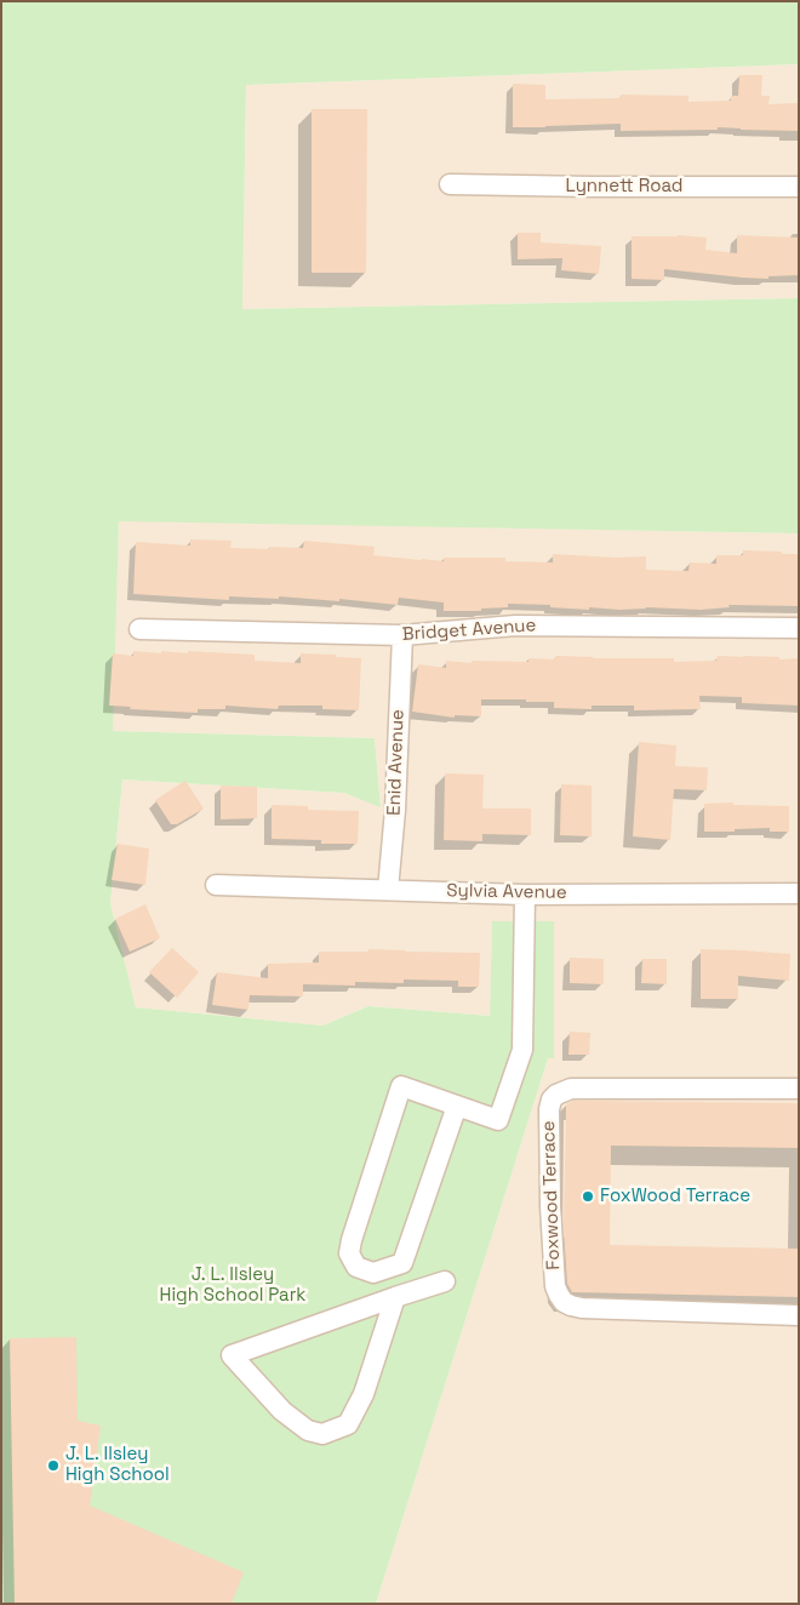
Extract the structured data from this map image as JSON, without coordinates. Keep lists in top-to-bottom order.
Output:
{
  "streets": {
    "street": [
      "Lynnett Road",
      "Bridget Avenue",
      "Enid Avenue",
      "Sylvia Avenue",
      "Foxwood Terrace"
    ]
  },
  "crossings": [
    ["Bridget Avenue", "Enid Avenue"],
    ["Enid Avenue", "Sylvia Avenue"]
  ],
  "parks": ["J. L. Ilsley High School Park"],
  "places": ["FoxWood Terrace", "J. L. Ilsley High School"]
}
